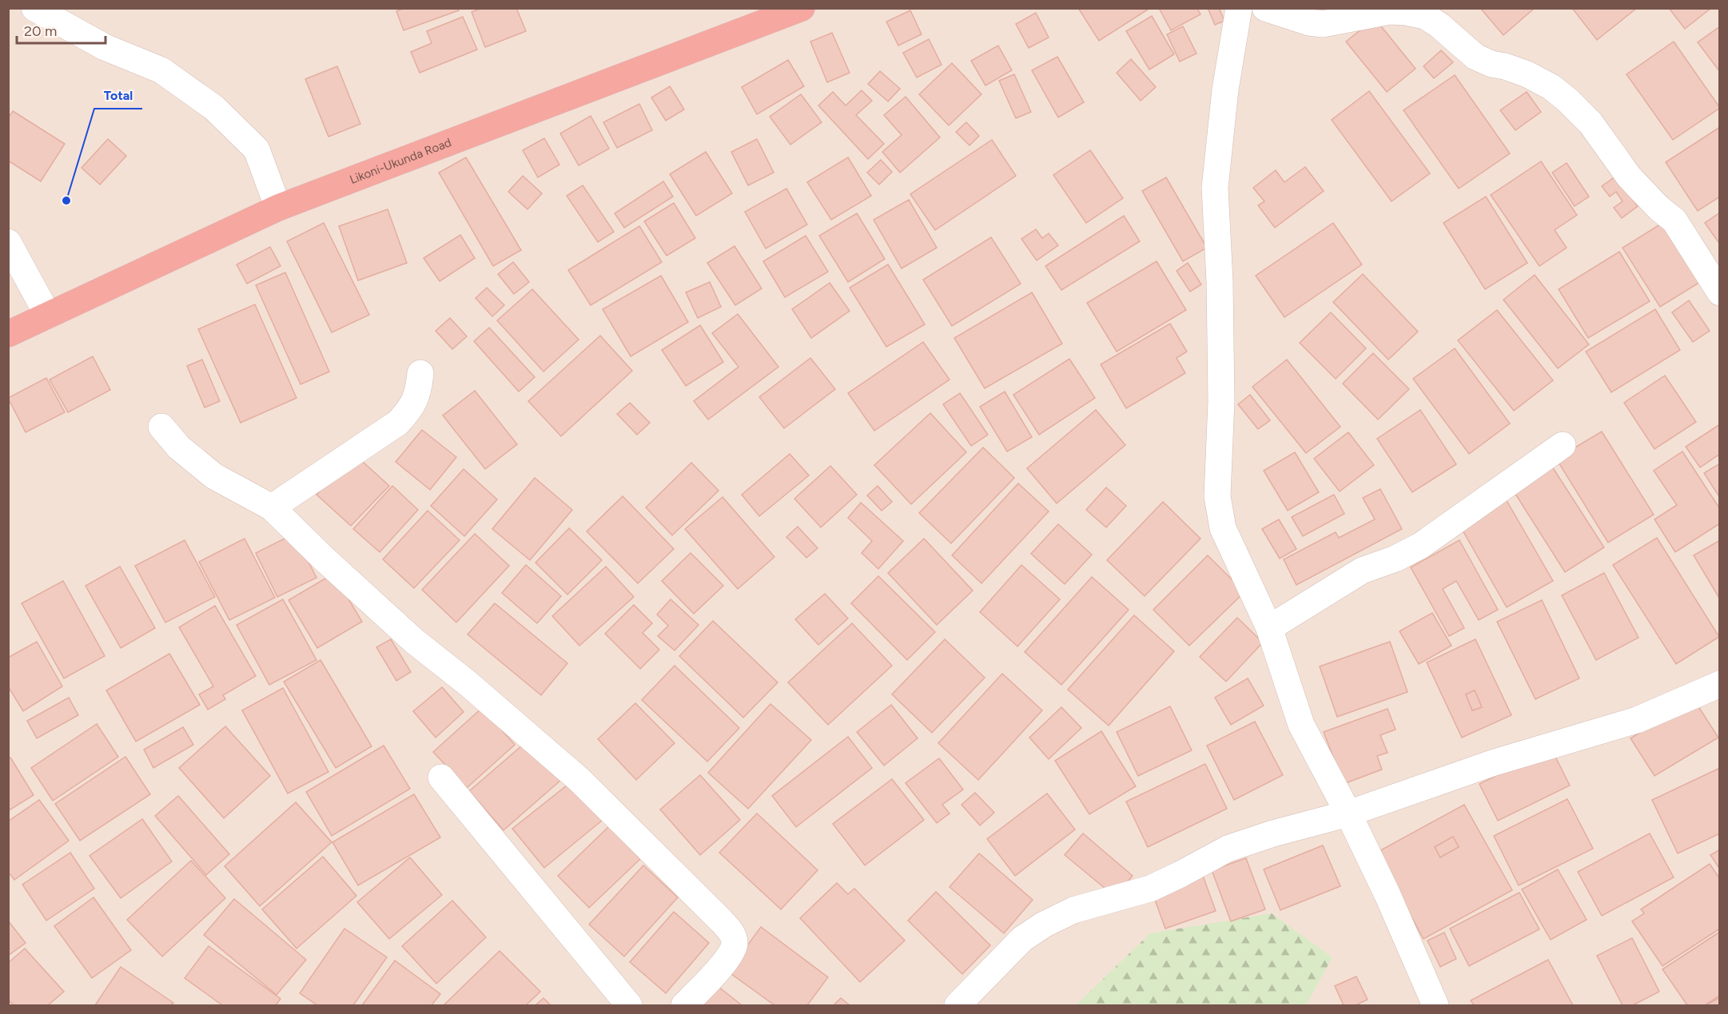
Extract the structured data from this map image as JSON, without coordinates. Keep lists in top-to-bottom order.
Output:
{
  "streets": {
    "highway": ["Likoni-Ukunda Road"]
  },
  "places": ["Total"],
  "scale_bar": "20 m"
}
